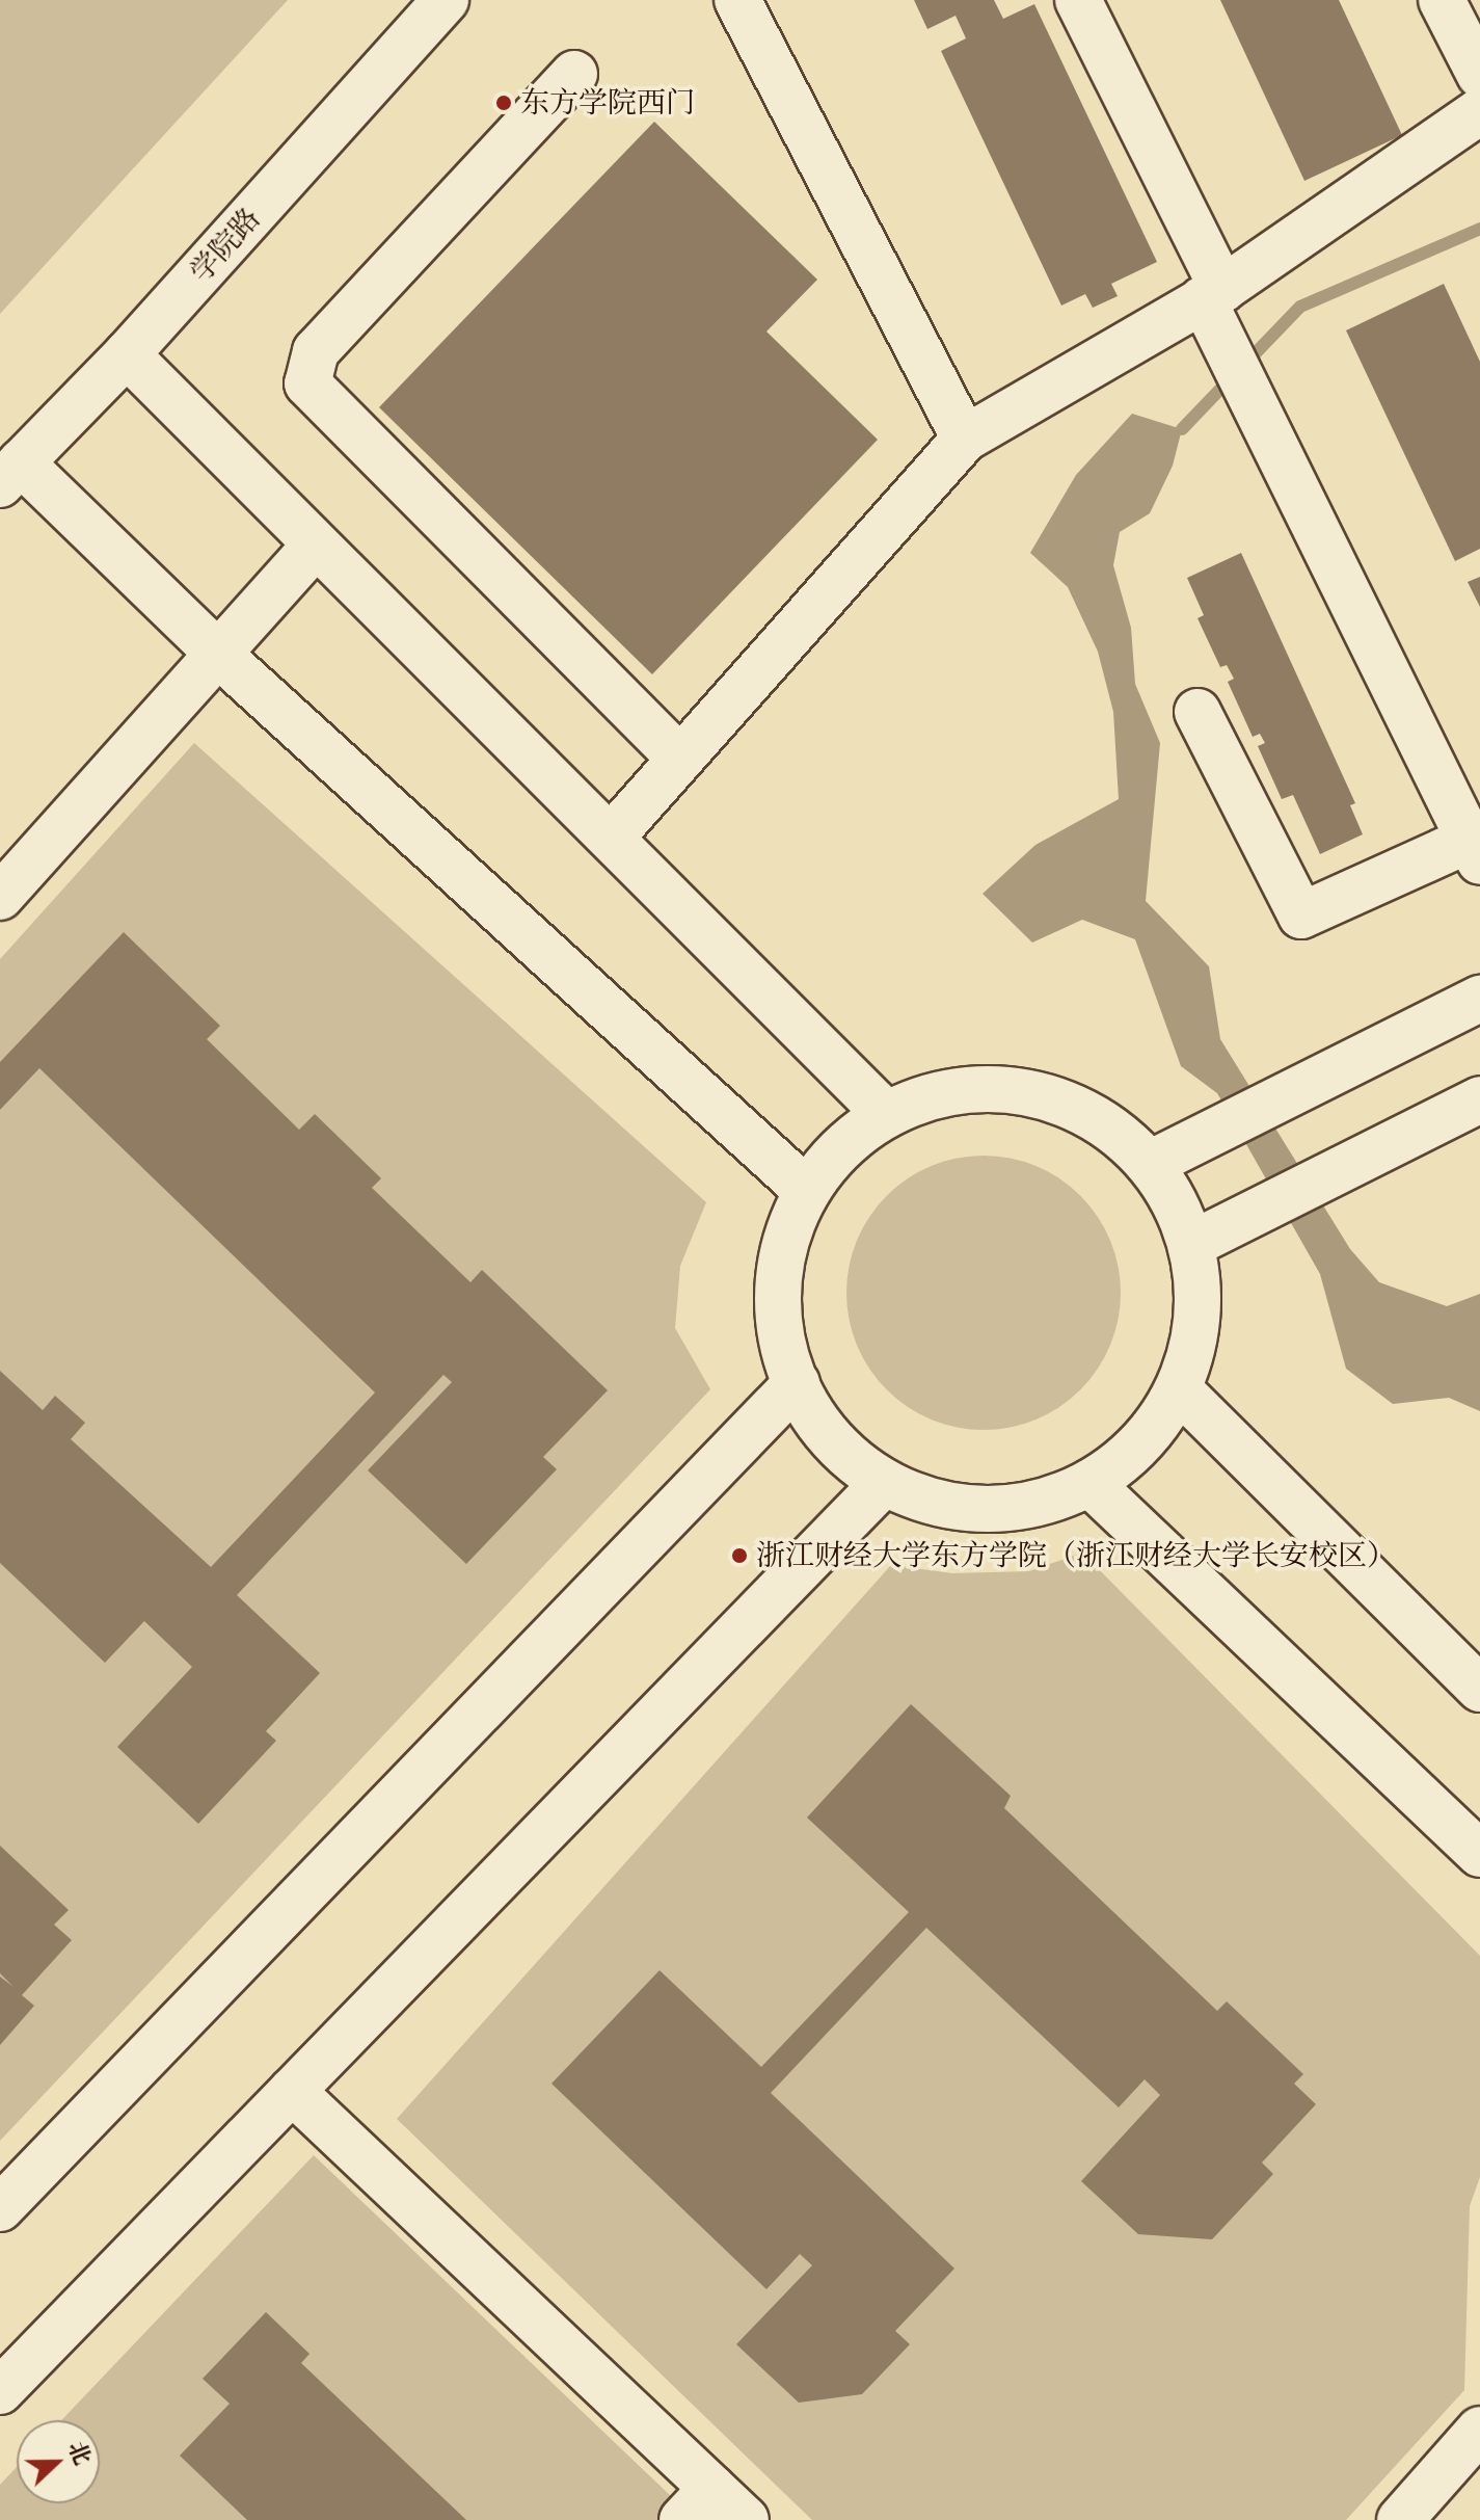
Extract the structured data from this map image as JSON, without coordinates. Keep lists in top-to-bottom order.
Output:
{
  "streets": {
    "street": ["学院路"]
  },
  "places": ["东方学院西门", "浙江财经大学东方学院（浙江财经大学长安校区）"],
  "north": "right"
}
